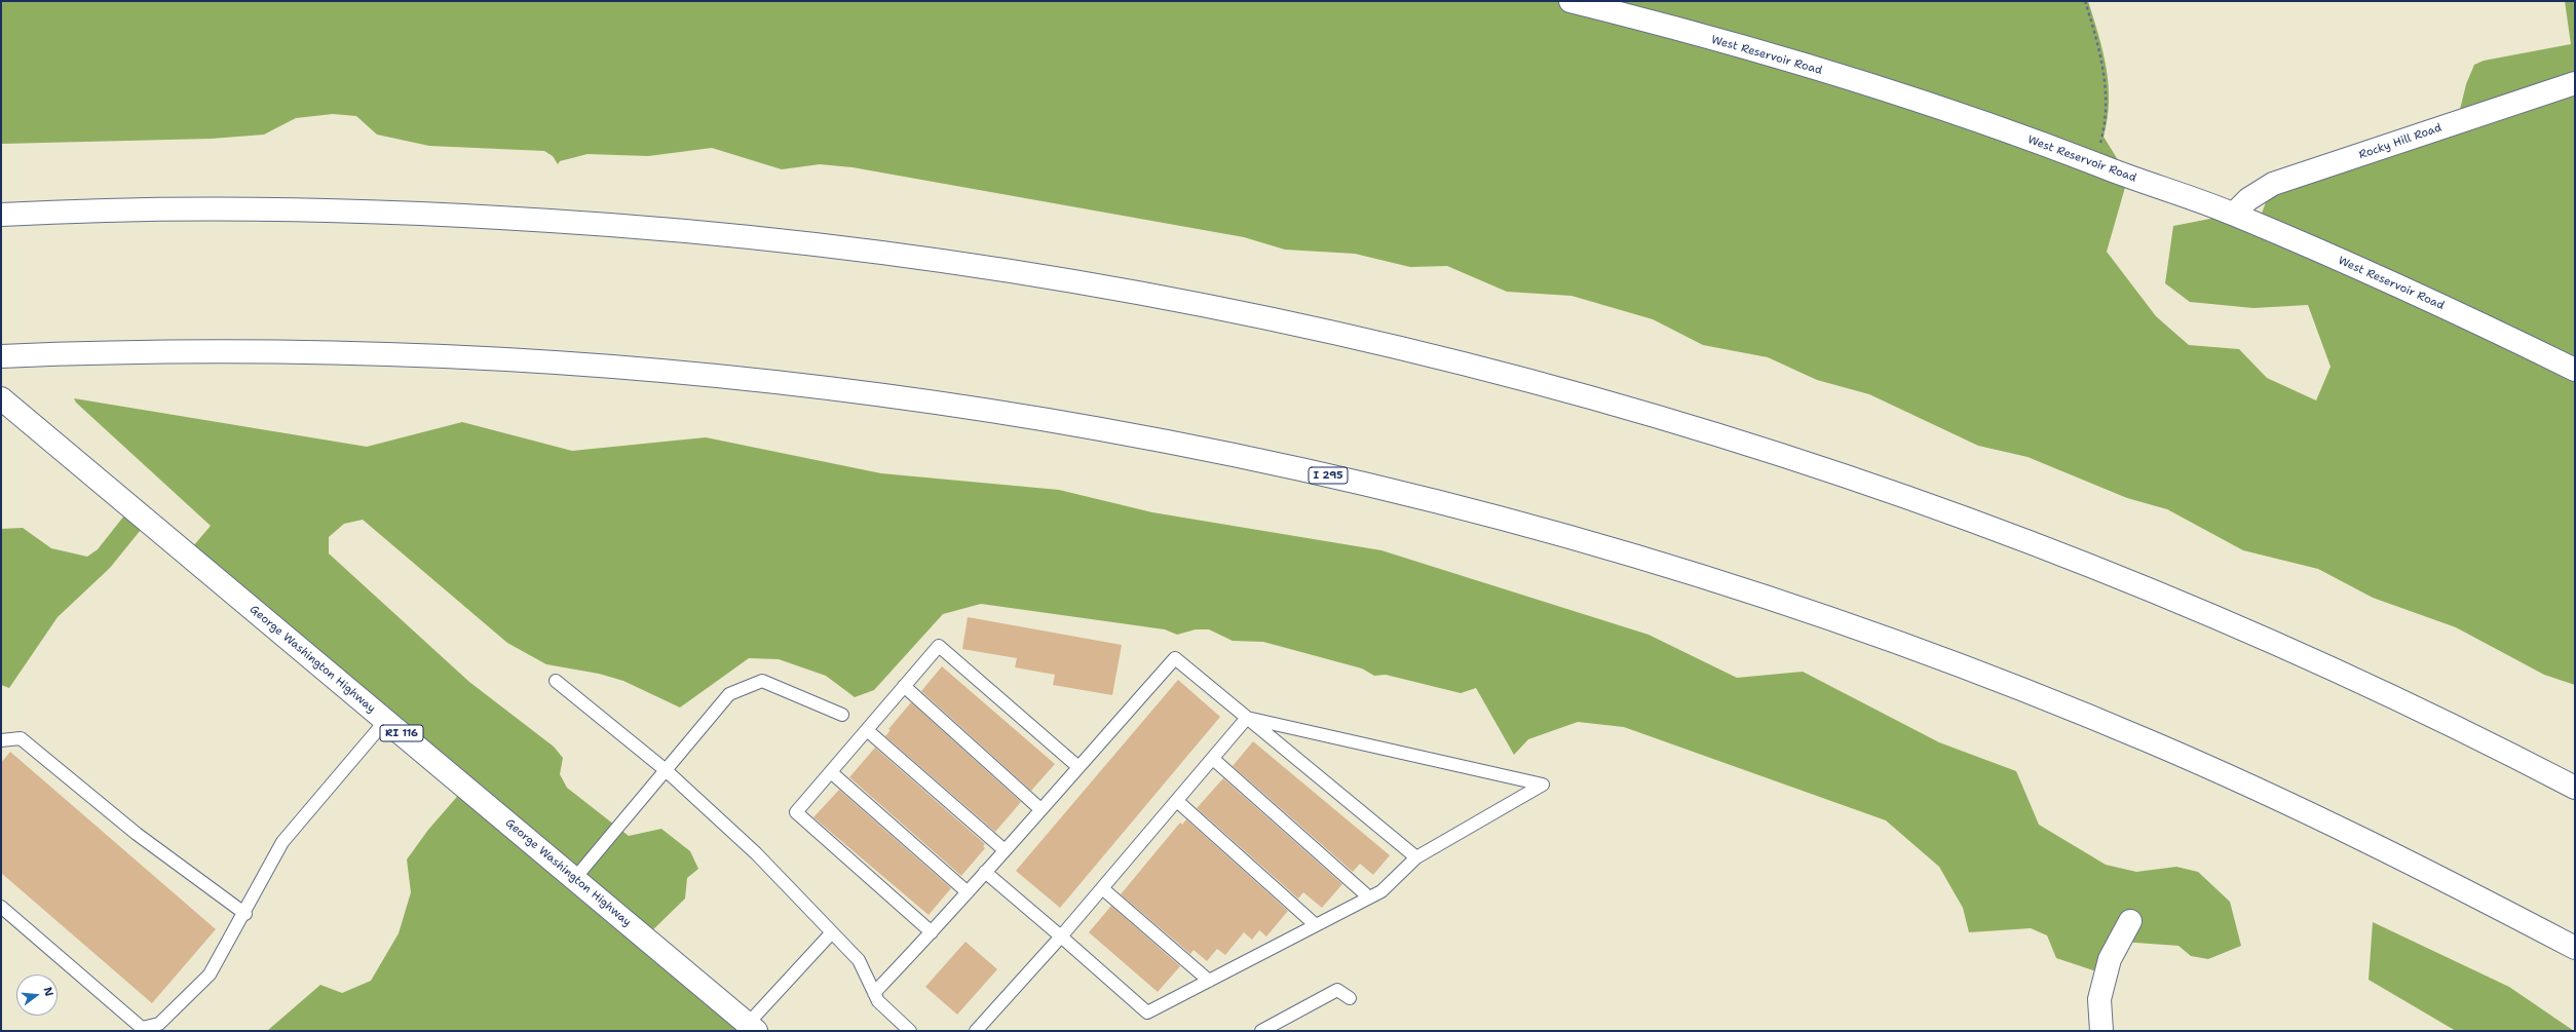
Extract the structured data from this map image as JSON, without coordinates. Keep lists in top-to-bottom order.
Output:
{
  "streets": {
    "main road": [
      "West Reservoir Road",
      "Rocky Hill Road",
      "I 295",
      "George Washington Highway",
      "RI 116"
    ]
  },
  "crossings": [
    ["West Reservoir Road", "Rocky Hill Road"]
  ],
  "north": "right"
}
